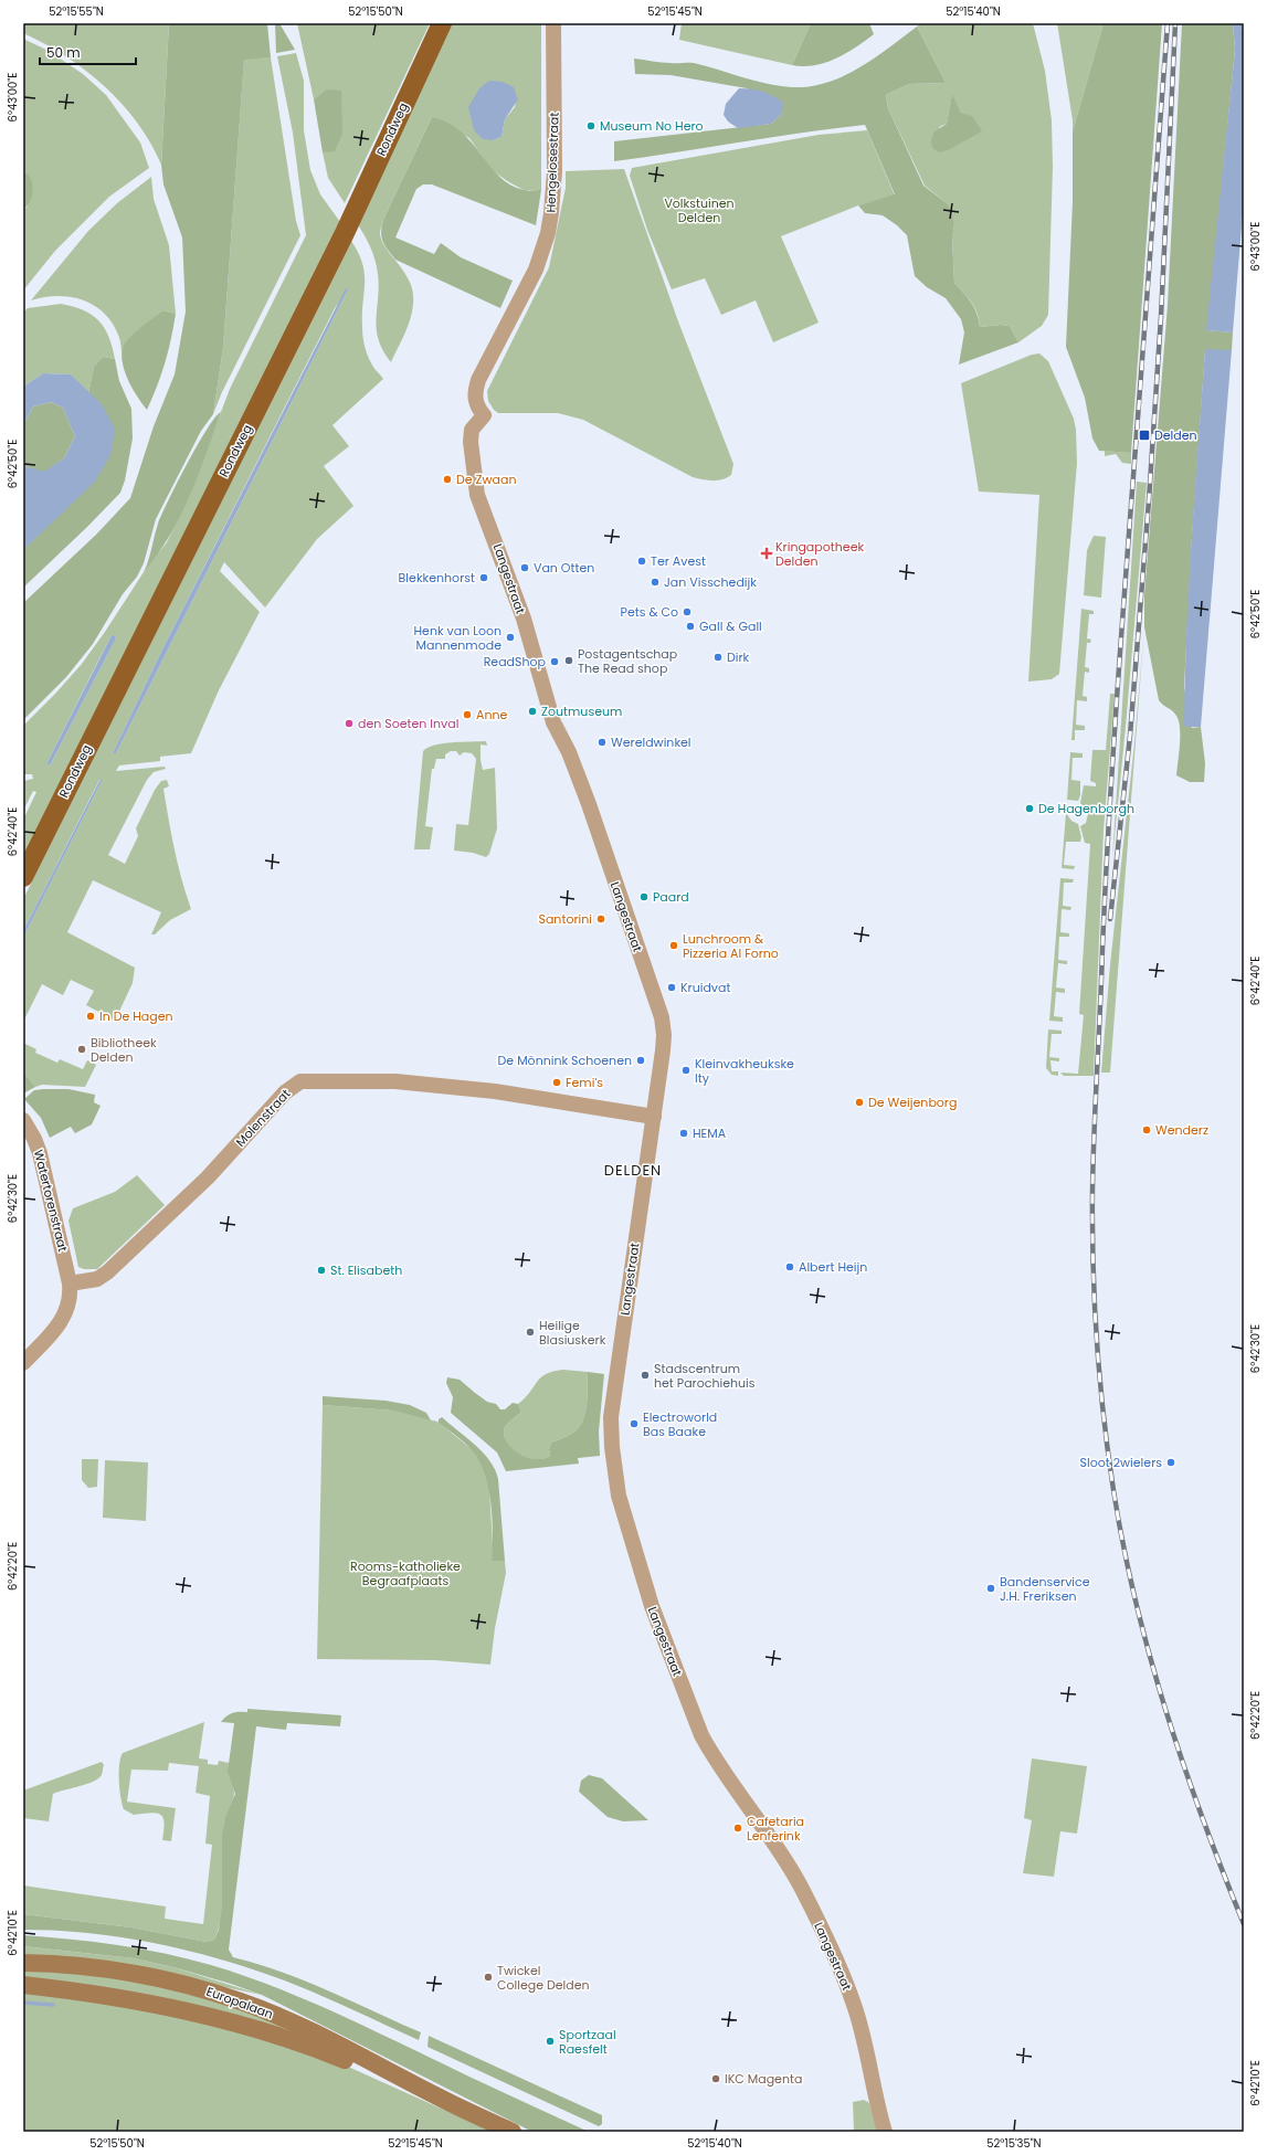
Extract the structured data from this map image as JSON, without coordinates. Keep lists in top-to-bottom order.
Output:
{
  "streets": {
    "main road": ["Rondweg", "Europalaan"],
    "street": [
      "Hengelosestraat",
      "Langestraat",
      "Molenstraat",
      "Watertorenstraat"
    ]
  },
  "crossings": [
    ["Hengelosestraat", "Langestraat"],
    ["Langestraat", "Molenstraat"],
    ["Molenstraat", "Watertorenstraat"]
  ],
  "districts": ["DELDEN"],
  "parks": ["Volkstuinen Delden", "Rooms-katholieke Begraafplaats"],
  "places": {
    "other": [
      "Museum No Hero",
      "De Zwaan",
      "Ter Avest",
      "Van Otten",
      "Blekkenhorst",
      "Jan Visschedijk",
      "Pets & Co",
      "Gall & Gall",
      "Henk van Loon Mannenmode",
      "Dirk",
      "Postagentschap The Read shop",
      "ReadShop",
      "Zoutmuseum",
      "Anne",
      "den Soeten Inval",
      "Wereldwinkel",
      "De Hagenborgh",
      "Paard",
      "Santorini",
      "Lunchroom & Pizzeria Al Forno",
      "Kruidvat",
      "In De Hagen",
      "Bibliotheek Delden",
      "De Mönnink Schoenen",
      "Kleinvakheukske Ity",
      "Femi's",
      "De Weijenborg",
      "Wenderz",
      "HEMA",
      "Albert Heijn",
      "St. Elisabeth",
      "Heilige Blasiuskerk",
      "Stadscentrum het Parochiehuis",
      "Electroworld Bas Baake",
      "Sloot 2wielers",
      "Bandenservice J.H. Freriksen",
      "Cafetaria Lenferink",
      "Twickel College Delden",
      "Sportzaal Raesfelt",
      "IKC Magenta"
    ],
    "transit": ["Delden"],
    "health": ["Kringapotheek Delden"]
  },
  "scale_bar": "50 m",
  "coordinates": [
    "52°15'55\"N",
    "52°15'50\"N",
    "52°15'45\"N",
    "52°15'40\"N",
    "6°43'00\"E",
    "6°42'50\"E",
    "6°42'40\"E",
    "6°42'30\"E",
    "6°42'20\"E",
    "6°42'10\"E",
    "52°15'35\"N"
  ]
}
